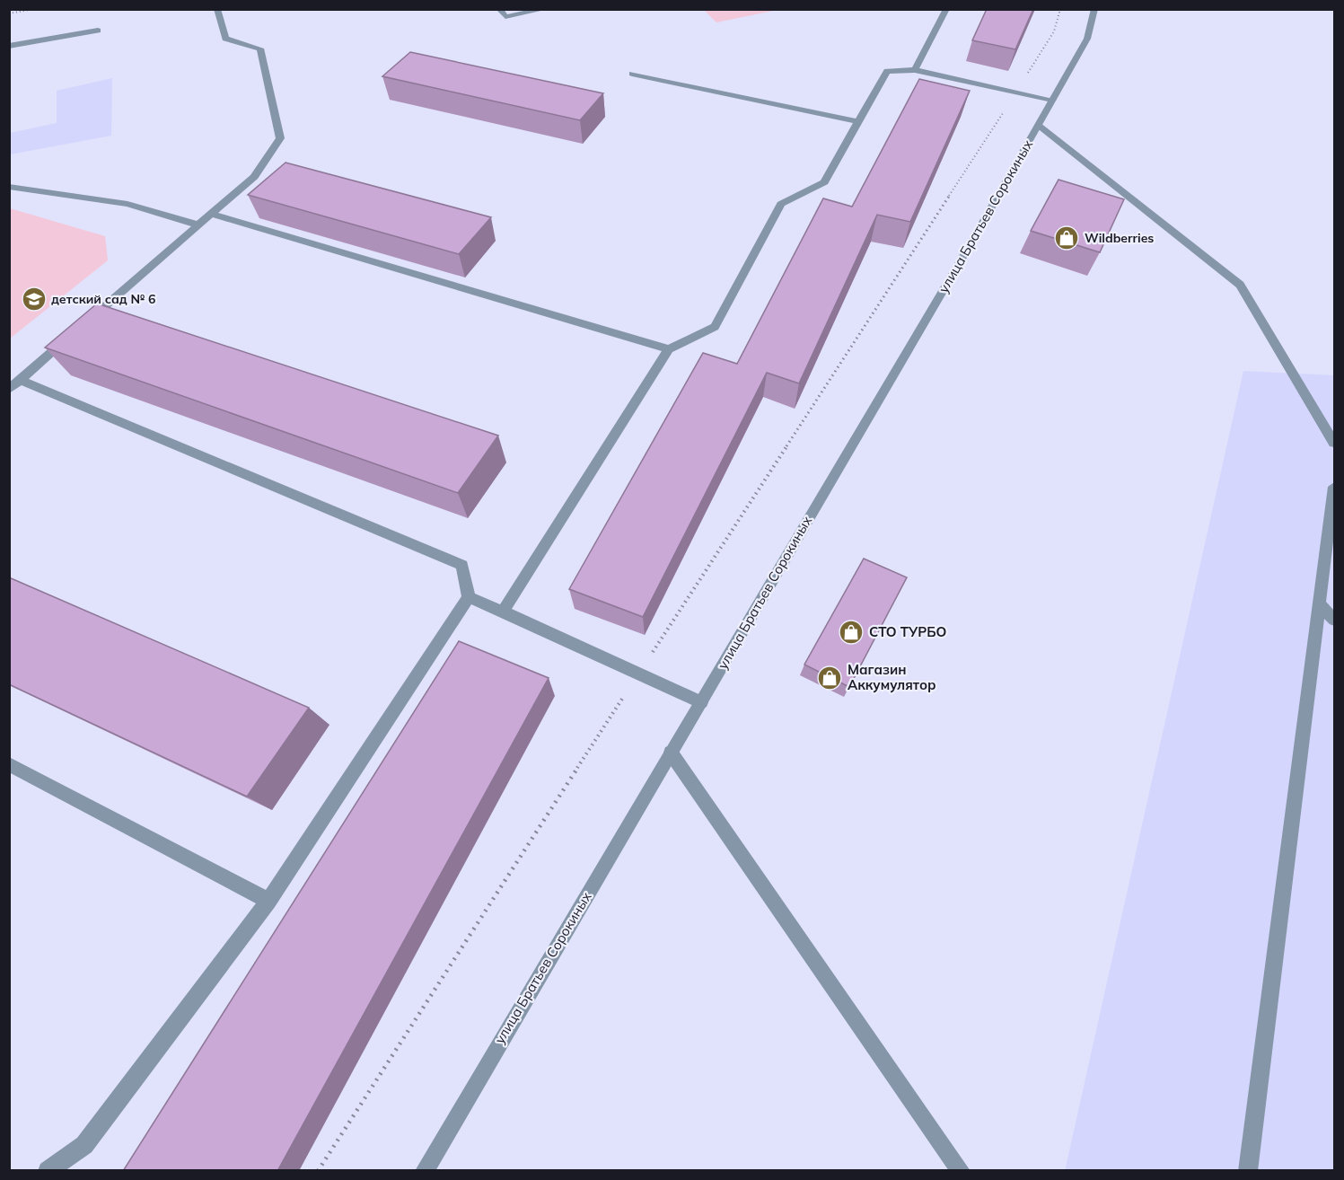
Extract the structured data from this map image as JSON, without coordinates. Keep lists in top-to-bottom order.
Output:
{
  "streets": {
    "street": ["улица Братьев Сорокиных"]
  },
  "places": {
    "shop": ["Wildberries", "СТО ТУРБО", "Магазин Аккумулятор"],
    "school or university": ["детский сад № 6"]
  }
}
